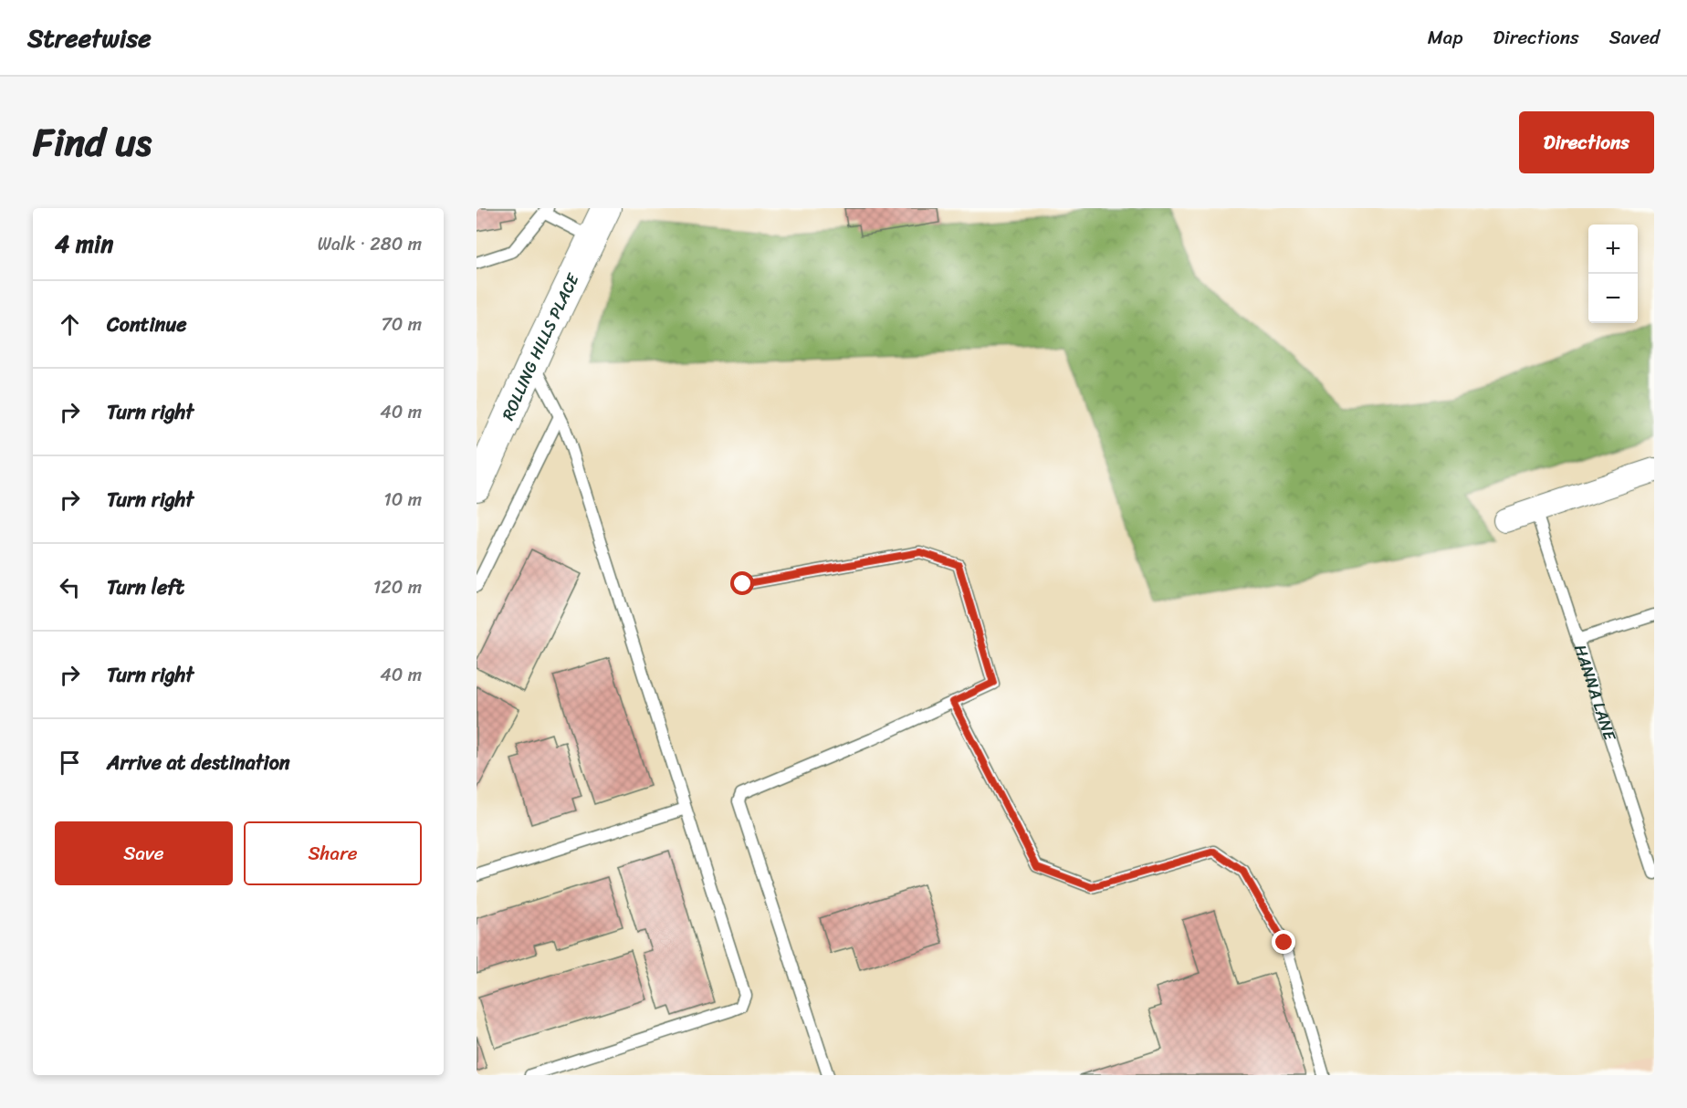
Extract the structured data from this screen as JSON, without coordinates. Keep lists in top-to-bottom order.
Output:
{
  "streets": {
    "street": ["ROLLING HILLS PLACE"],
    "lane": ["HANNA LANE"]
  },
  "page": {
    "header": "Streetwise",
    "nav": ["Map", "Directions", "Saved"],
    "title": "Find us",
    "buttons": [
      "Directions",
      ["Save", "Share"]
    ],
    "heading": ["4 min", "Walk · 280 m"],
    "map_buttons": ["+", "−"],
    "list": [
      ["Continue", "70 m"],
      ["Turn right", "40 m"],
      ["Turn right", "10 m"],
      ["Turn left", "120 m"],
      ["Turn right", "40 m"],
      "Arrive at destination"
    ]
  }
}
